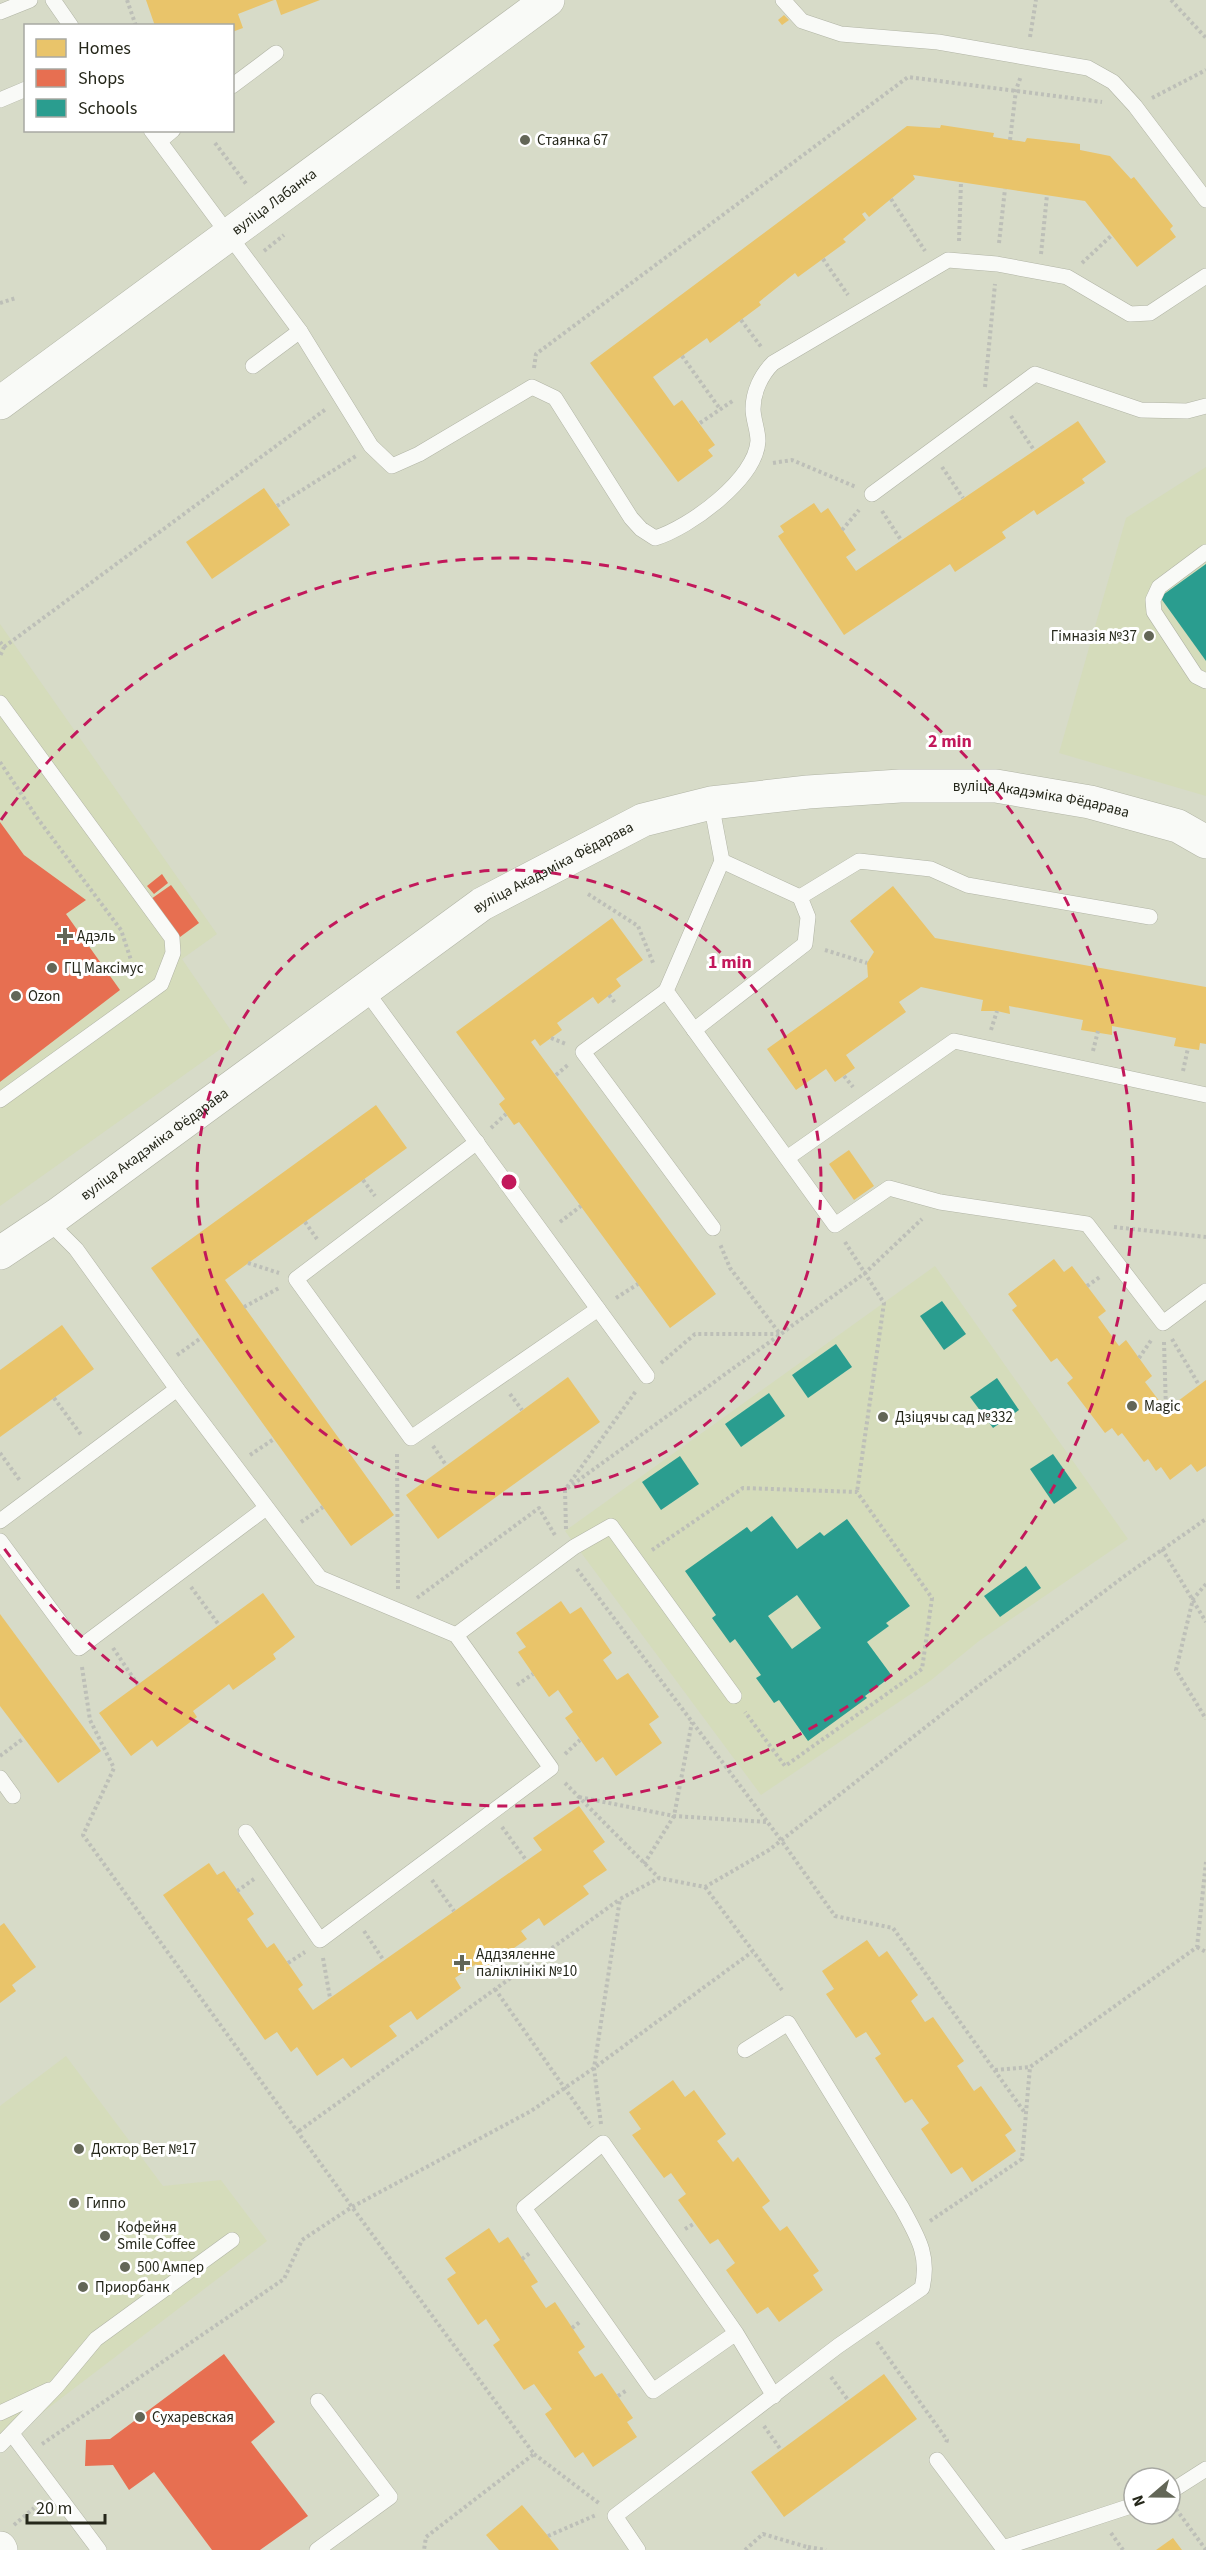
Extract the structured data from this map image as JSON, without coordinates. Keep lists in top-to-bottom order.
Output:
{
  "streets": {
    "street": ["вуліца Лабанка", "вуліца Акадэміка Фёдарава"]
  },
  "places": {
    "other": [
      "Стаянка 67",
      "Гімназія №37",
      "ГЦ Максімус",
      "Ozon",
      "Magic",
      "Дзіцячы сад №332",
      "Доктор Вет №17",
      "Гиппо",
      "Кофейня Smile Coffee",
      "500 Ампер",
      "Приорбанк",
      "Сухаревская"
    ],
    "health": ["Адэль", "Аддзяленне паліклінікі №10"]
  },
  "legend": ["Homes", "Shops", "Schools"],
  "scale_bar": "20 m",
  "north": "left",
  "rings": ["2 min", "1 min"]
}
